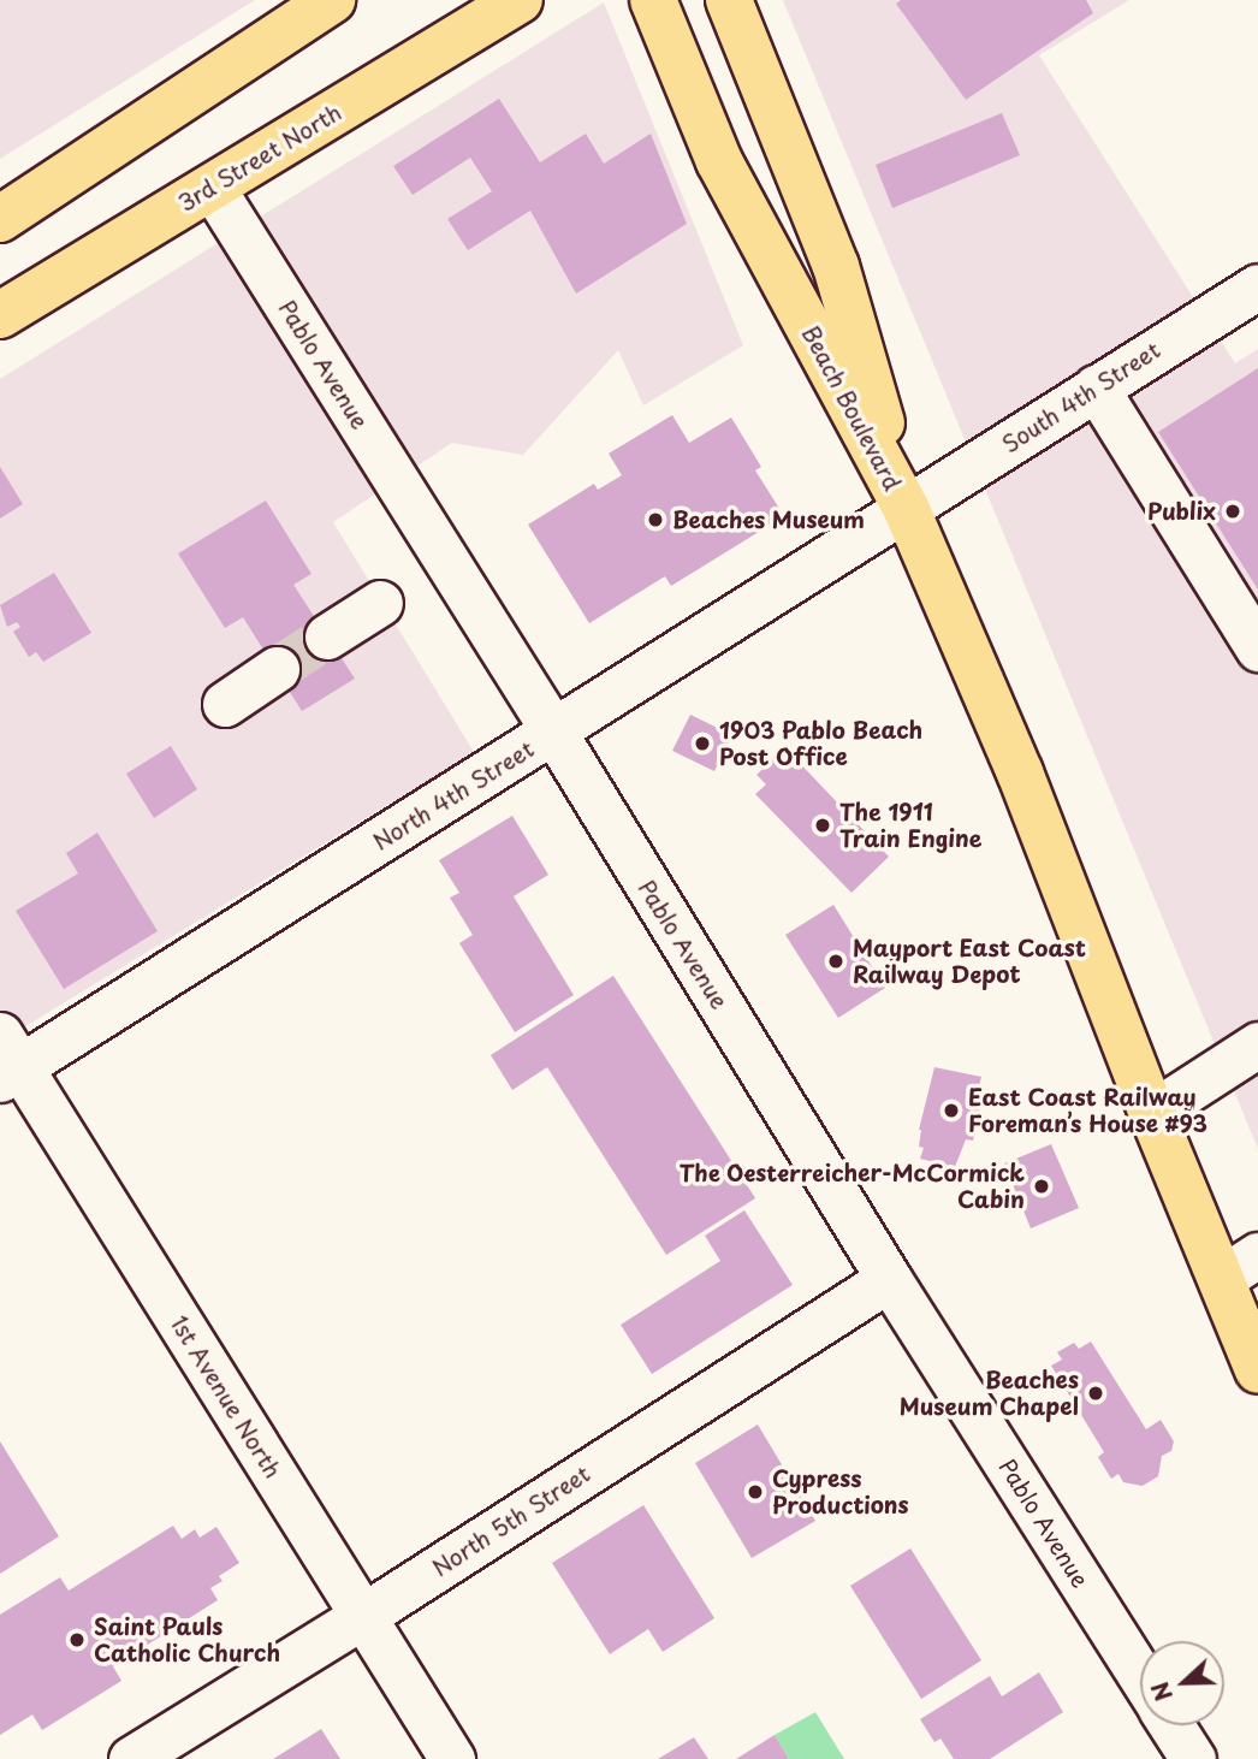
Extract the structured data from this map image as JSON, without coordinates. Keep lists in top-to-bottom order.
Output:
{
  "streets": {
    "main road": ["3rd Street North", "Beach Boulevard"],
    "street": [
      "Pablo Avenue",
      "South 4th Street",
      "North 4th Street",
      "1st Avenue North",
      "North 5th Street"
    ]
  },
  "crossings": [
    ["3rd Street North", "Pablo Avenue"],
    ["Pablo Avenue", "North 4th Street"],
    ["Pablo Avenue", "North 5th Street"],
    ["South 4th Street", "Beach Boulevard"],
    ["South 4th Street", "North 4th Street"],
    ["Beach Boulevard", "North 4th Street"],
    ["North 4th Street", "1st Avenue North"],
    ["1st Avenue North", "North 5th Street"]
  ],
  "places": [
    "Publix",
    "Beaches Museum",
    "1903 Pablo Beach Post Office",
    "The 1911 Train Engine",
    "Mayport East Coast Railway Depot",
    "East Coast Railway Foreman’s House #93",
    "The Oesterreicher-McCormick Cabin",
    "Beaches Museum Chapel",
    "Cypress Productions",
    "Saint Pauls Catholic Church"
  ],
  "north": "left"
}
